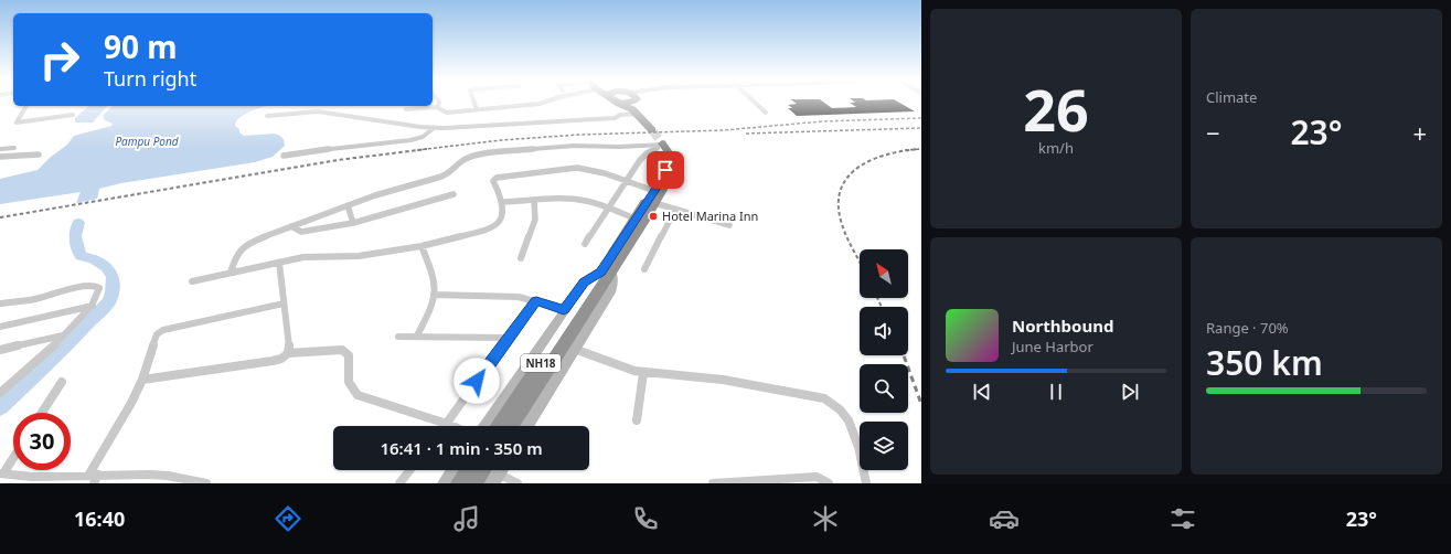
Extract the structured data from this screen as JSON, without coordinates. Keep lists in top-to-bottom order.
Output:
{
  "streets": {
    "highway": ["NH18"]
  },
  "water": ["Pampu Pond"],
  "places": ["Hotel Marina Inn"],
  "north": "top left",
  "page": {
    "tile": [
      ["26", "km/h"],
      "Climate",
      ["Range · 70%", "350 km"]
    ],
    "turn": ["90 m", "Turn right"],
    "heat": ["−", "23°", "+"],
    "song": ["Northbound", "June Harbor"],
    "limit": "30",
    "trip": "16:41 · 1 min · 350 m",
    "tabs": ["16:40", "23°"]
  }
}
